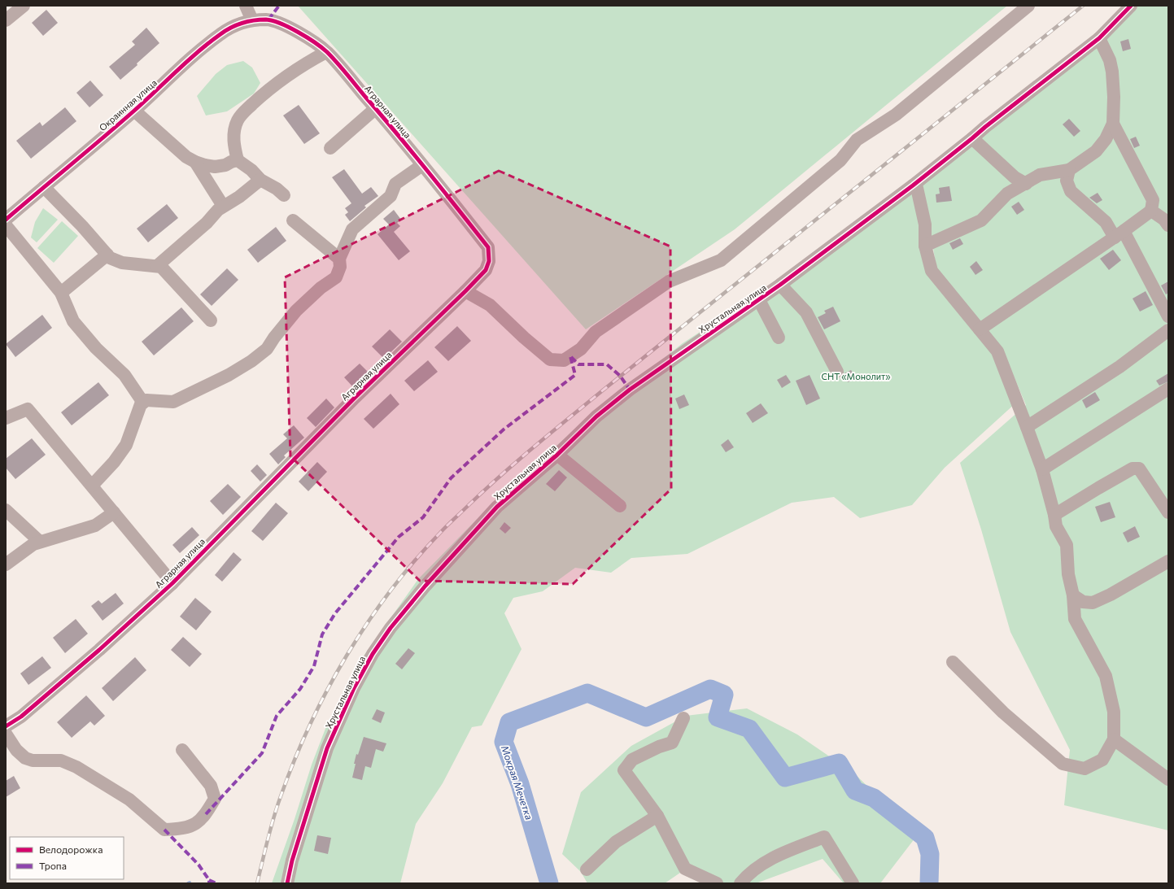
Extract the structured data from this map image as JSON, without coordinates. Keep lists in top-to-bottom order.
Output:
{
  "streets": {
    "street": ["Окраинная улица", "Аграрная улица", "Хрустальная улица"]
  },
  "crossings": [
    ["Окраинная улица", "Аграрная улица"]
  ],
  "water": ["Мокрая Мечетка"],
  "parks": ["СНТ «Монолит»"],
  "legend": ["Велодорожка", "Тропа"]
}
